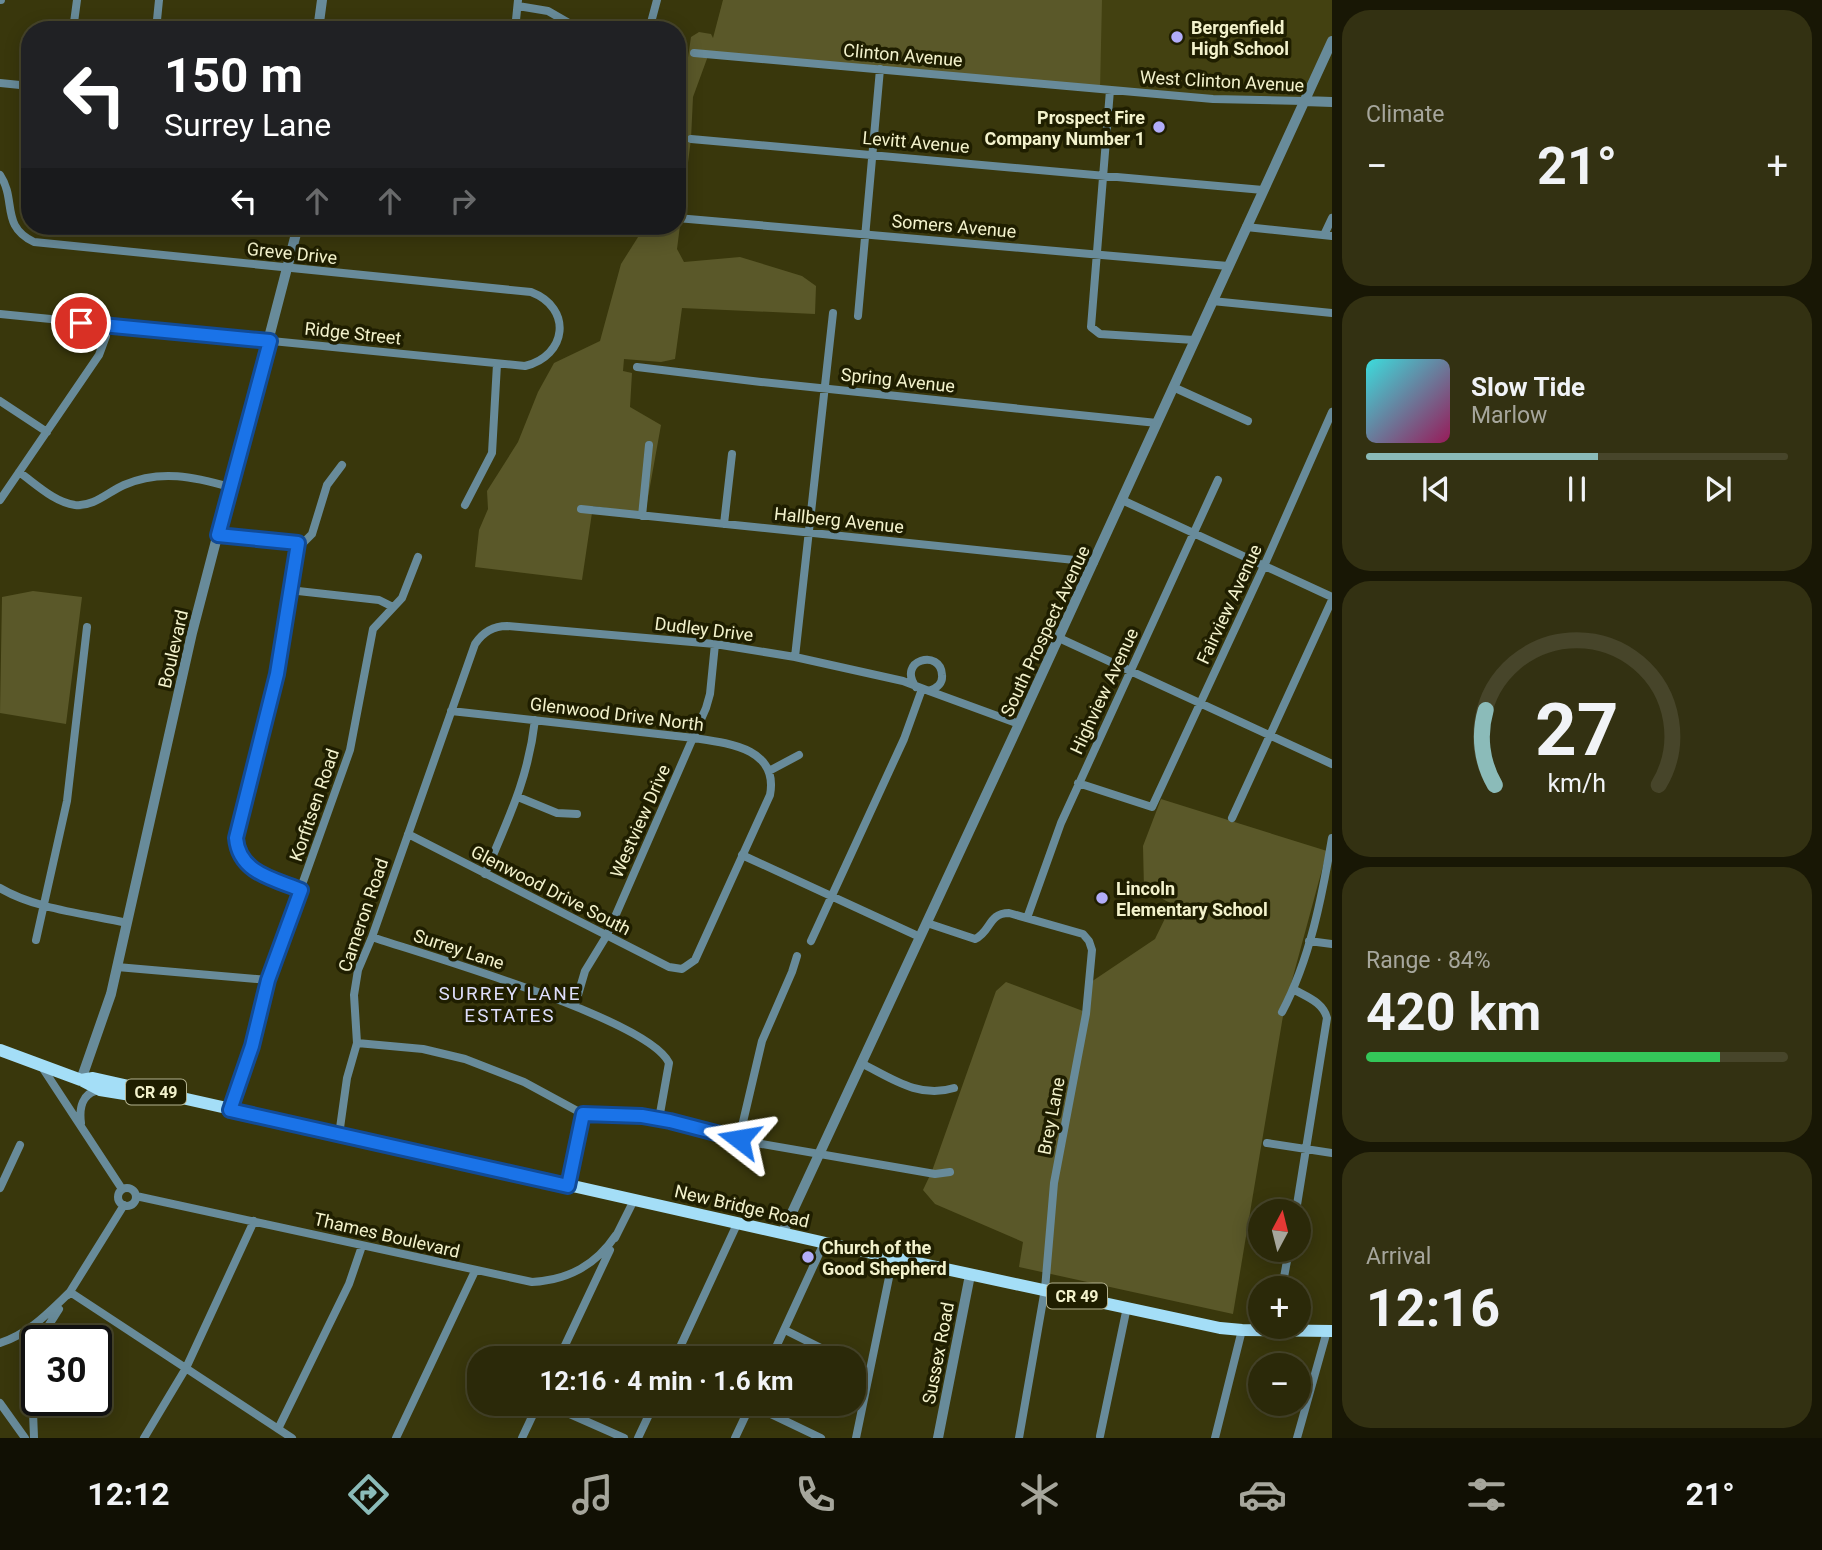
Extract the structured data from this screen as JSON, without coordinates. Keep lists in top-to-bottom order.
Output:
{
  "streets": {
    "main road": ["CR 49", "New Bridge Road"],
    "street": [
      "Clinton Avenue",
      "West Clinton Avenue",
      "Levitt Avenue",
      "Somers Avenue",
      "Greve Drive",
      "Ridge Street",
      "Spring Avenue",
      "Hallberg Avenue",
      "Fairview Avenue",
      "Dudley Drive",
      "South Prospect Avenue",
      "Boulevard",
      "Highview Avenue",
      "Glenwood Drive North",
      "Korfitsen Road",
      "Westview Drive",
      "Glenwood Drive South",
      "Cameron Road",
      "Surrey Lane",
      "Brey Lane",
      "Thames Boulevard",
      "Sussex Road"
    ]
  },
  "crossings": [
    ["Clinton Avenue", "West Clinton Avenue"],
    ["West Clinton Avenue", "South Prospect Avenue"],
    ["Levitt Avenue", "South Prospect Avenue"],
    ["Somers Avenue", "South Prospect Avenue"],
    ["Greve Drive", "Ridge Street"],
    ["Greve Drive", "Boulevard"],
    ["Ridge Street", "Boulevard"],
    ["Spring Avenue", "South Prospect Avenue"],
    ["Hallberg Avenue", "South Prospect Avenue"],
    ["Fairview Avenue", "Highview Avenue"],
    ["Dudley Drive", "South Prospect Avenue"],
    ["Dudley Drive", "Westview Drive"],
    ["Dudley Drive", "Cameron Road"],
    ["South Prospect Avenue", "New Bridge Road"],
    ["Boulevard", "New Bridge Road"],
    ["Highview Avenue", "Brey Lane"],
    ["Glenwood Drive North", "Westview Drive"],
    ["Glenwood Drive North", "Cameron Road"],
    ["Korfitsen Road", "New Bridge Road"],
    ["Westview Drive", "Glenwood Drive South"],
    ["Westview Drive", "Surrey Lane"],
    ["Glenwood Drive South", "Cameron Road"],
    ["Cameron Road", "Surrey Lane"],
    ["Cameron Road", "New Bridge Road"],
    ["CR 49", "New Bridge Road"],
    ["Brey Lane", "New Bridge Road"],
    ["New Bridge Road", "Sussex Road"]
  ],
  "districts": ["SURREY LANE ESTATES"],
  "places": [
    "Bergenfield High School",
    "Prospect Fire Company Number 1",
    "Lincoln Elementary School",
    "Church of the Good Shepherd"
  ],
  "north": "top",
  "page": {
    "tile": [
      "Climate",
      ["Range · 84%", "420 km"],
      ["Arrival", "12:16"]
    ],
    "turn": ["150 m", "Surrey Lane"],
    "heat": ["−", "21°", "+"],
    "song": ["Slow Tide", "Marlow"],
    "map_buttons": ["+", "−"],
    "limit": "30",
    "trip": "12:16 · 4 min · 1.6 km",
    "tabs": ["12:12", "21°"],
    "gauge": ["27", "km/h"]
  }
}
